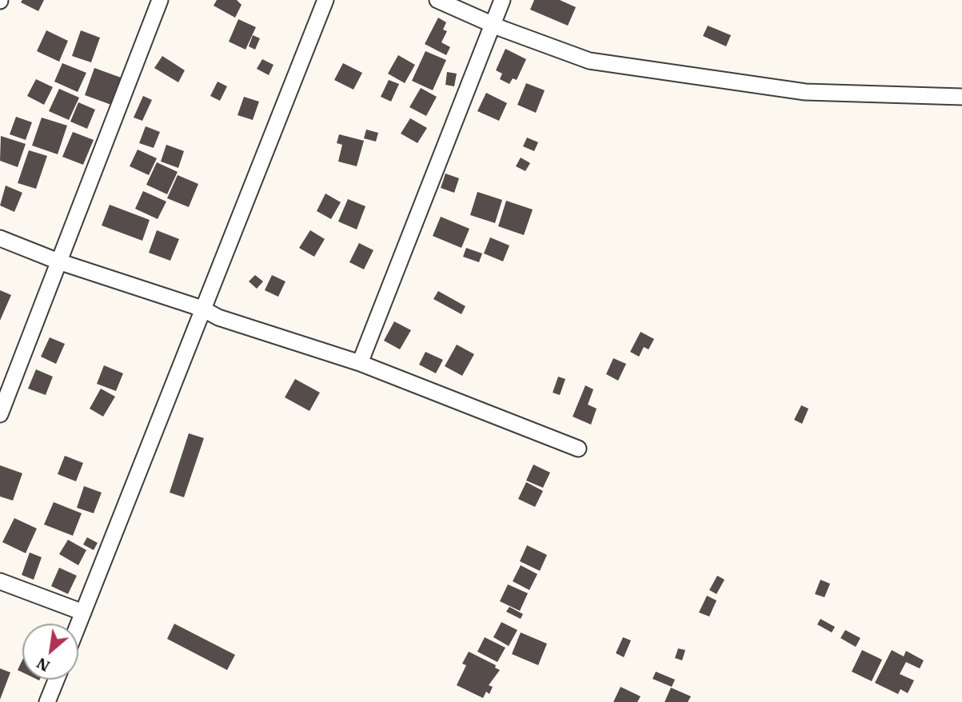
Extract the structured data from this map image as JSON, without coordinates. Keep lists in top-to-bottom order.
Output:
{
  "north": "bottom left"
}
